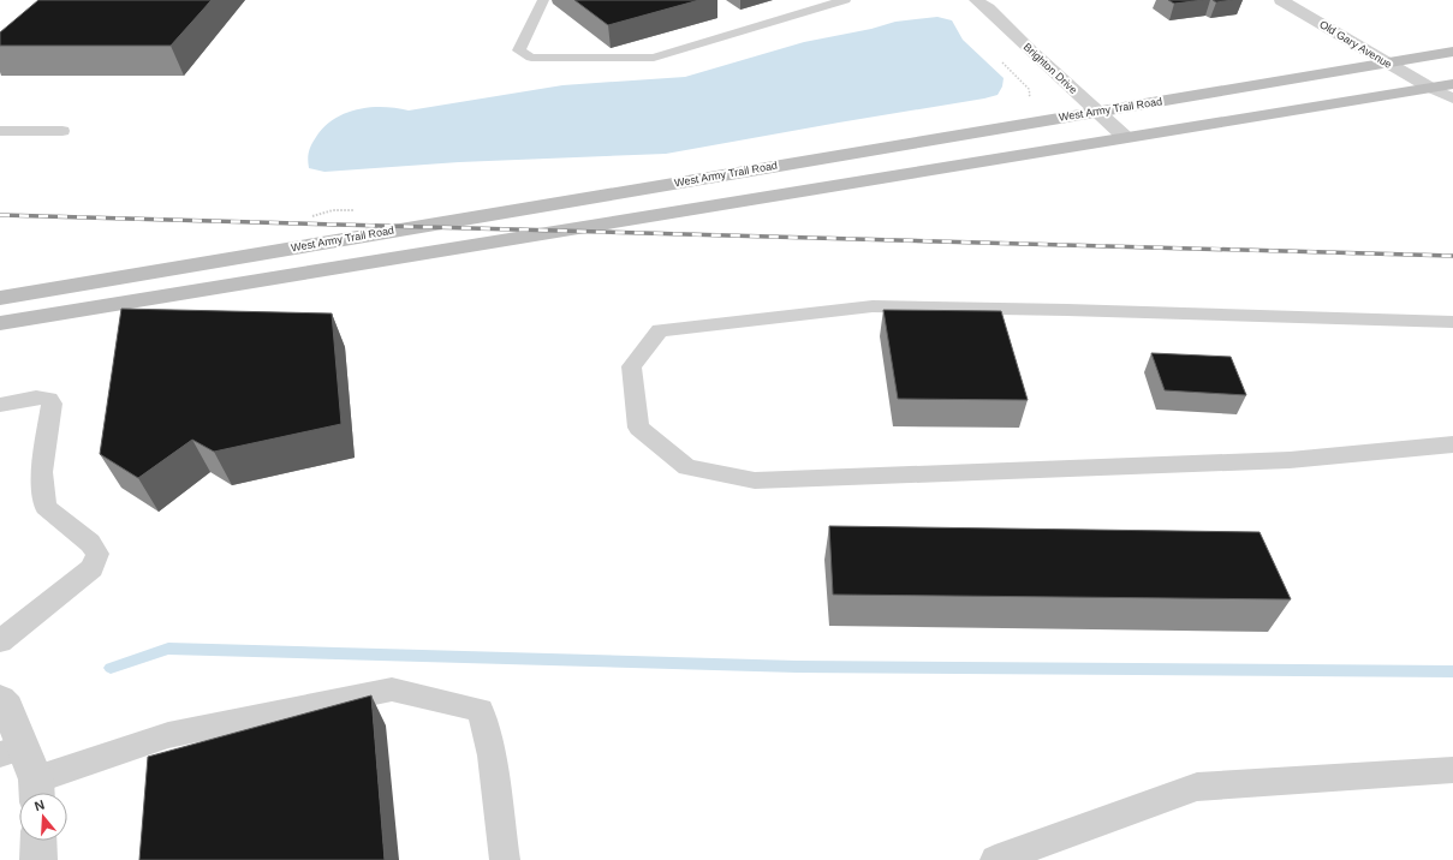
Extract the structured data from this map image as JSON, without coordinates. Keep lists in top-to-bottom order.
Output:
{
  "streets": {
    "main road": ["West Army Trail Road"],
    "street": ["Old Gary Avenue", "Brighton Drive"]
  },
  "crossings": [
    ["Old Gary Avenue", "West Army Trail Road"],
    ["Brighton Drive", "West Army Trail Road"]
  ],
  "north": "top"
}
